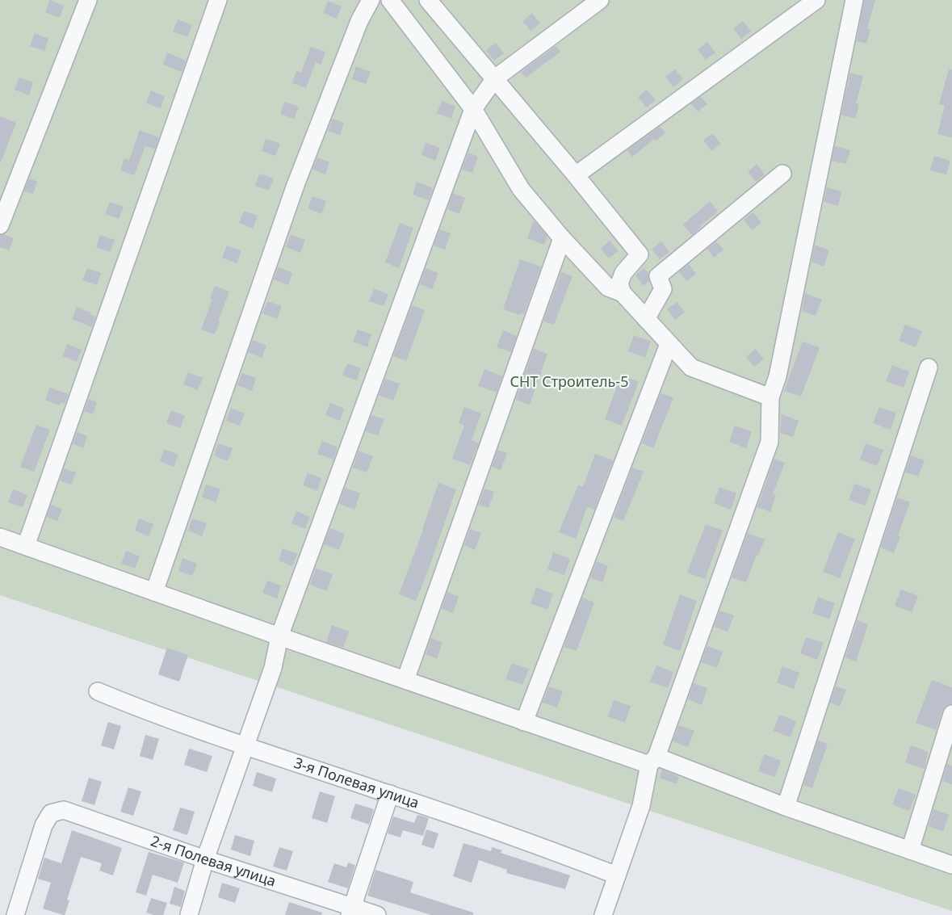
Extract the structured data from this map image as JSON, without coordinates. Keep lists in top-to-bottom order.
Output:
{
  "streets": {
    "street": ["3-я Полевая улица", "2-я Полевая улица"]
  },
  "parks": ["СНТ Строитель-5"]
}
